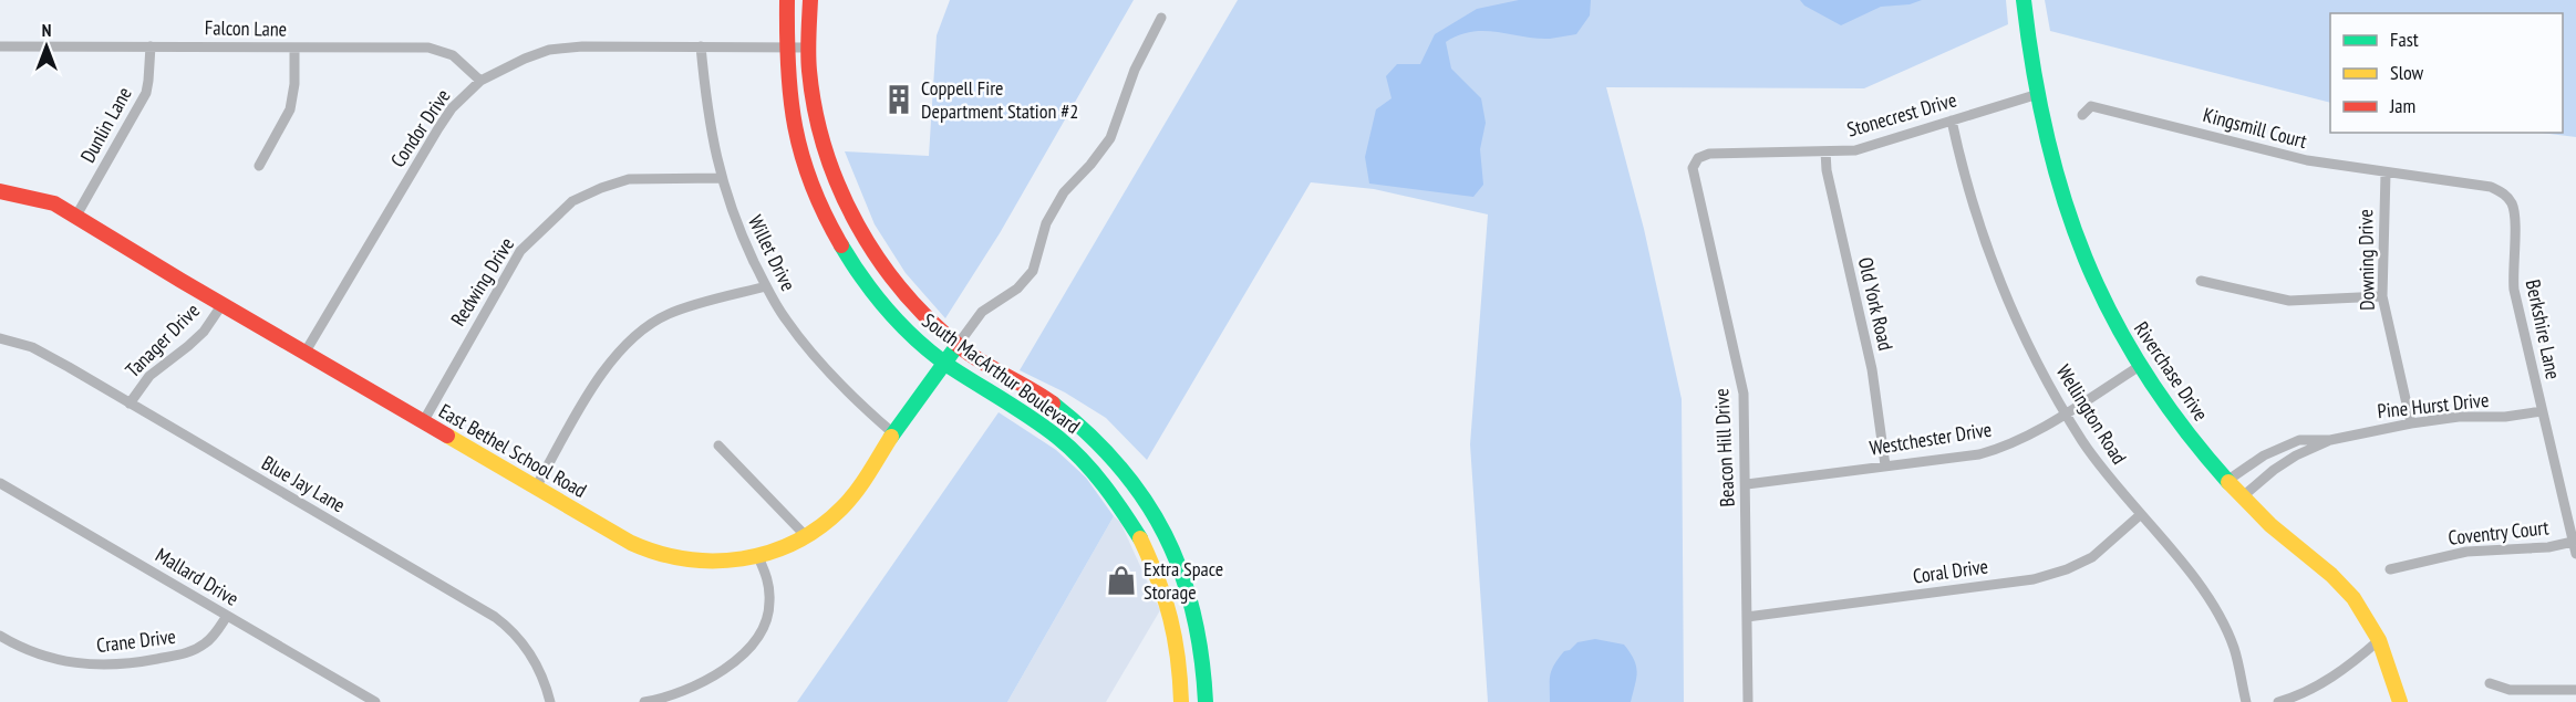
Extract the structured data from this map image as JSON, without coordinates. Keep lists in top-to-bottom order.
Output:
{
  "streets": {
    "street": [
      "Falcon Lane",
      "Stonecrest Drive",
      "Dunlin Lane",
      "Condor Drive",
      "Kingsmill Court",
      "Willet Drive",
      "Downing Drive",
      "Redwing Drive",
      "Old York Road",
      "Berkshire Lane",
      "Tanager Drive",
      "Riverchase Drive",
      "South MacArthur Boulevard",
      "Pine Hurst Drive",
      "Wellington Road",
      "Westchester Drive",
      "Beacon Hill Drive",
      "East Bethel School Road",
      "Blue Jay Lane",
      "Coventry Court",
      "Coral Drive",
      "Mallard Drive",
      "Crane Drive"
    ]
  },
  "crossings": [
    ["Falcon Lane", "Dunlin Lane"],
    ["Falcon Lane", "Condor Drive"],
    ["Stonecrest Drive", "Old York Road"],
    ["Stonecrest Drive", "Riverchase Drive"],
    ["Stonecrest Drive", "Wellington Road"],
    ["Stonecrest Drive", "Beacon Hill Drive"],
    ["Dunlin Lane", "East Bethel School Road"],
    ["Condor Drive", "Willet Drive"],
    ["Condor Drive", "South MacArthur Boulevard"],
    ["Condor Drive", "East Bethel School Road"],
    ["Kingsmill Court", "Downing Drive"],
    ["Kingsmill Court", "Berkshire Lane"],
    ["Willet Drive", "Redwing Drive"],
    ["Willet Drive", "East Bethel School Road"],
    ["Downing Drive", "Pine Hurst Drive"],
    ["Redwing Drive", "East Bethel School Road"],
    ["Old York Road", "Westchester Drive"],
    ["Berkshire Lane", "Pine Hurst Drive"],
    ["Berkshire Lane", "Coventry Court"],
    ["Tanager Drive", "East Bethel School Road"],
    ["Tanager Drive", "Blue Jay Lane"],
    ["Riverchase Drive", "Pine Hurst Drive"],
    ["Riverchase Drive", "Westchester Drive"],
    ["South MacArthur Boulevard", "East Bethel School Road"],
    ["Wellington Road", "Westchester Drive"],
    ["Wellington Road", "Coral Drive"],
    ["Westchester Drive", "Beacon Hill Drive"],
    ["Beacon Hill Drive", "Coral Drive"],
    ["Mallard Drive", "Crane Drive"]
  ],
  "places": {
    "building": ["Coppell Fire Department Station #2"],
    "shop": ["Extra Space Storage"]
  },
  "legend": ["Fast", "Slow", "Jam"],
  "north": "top"
}
